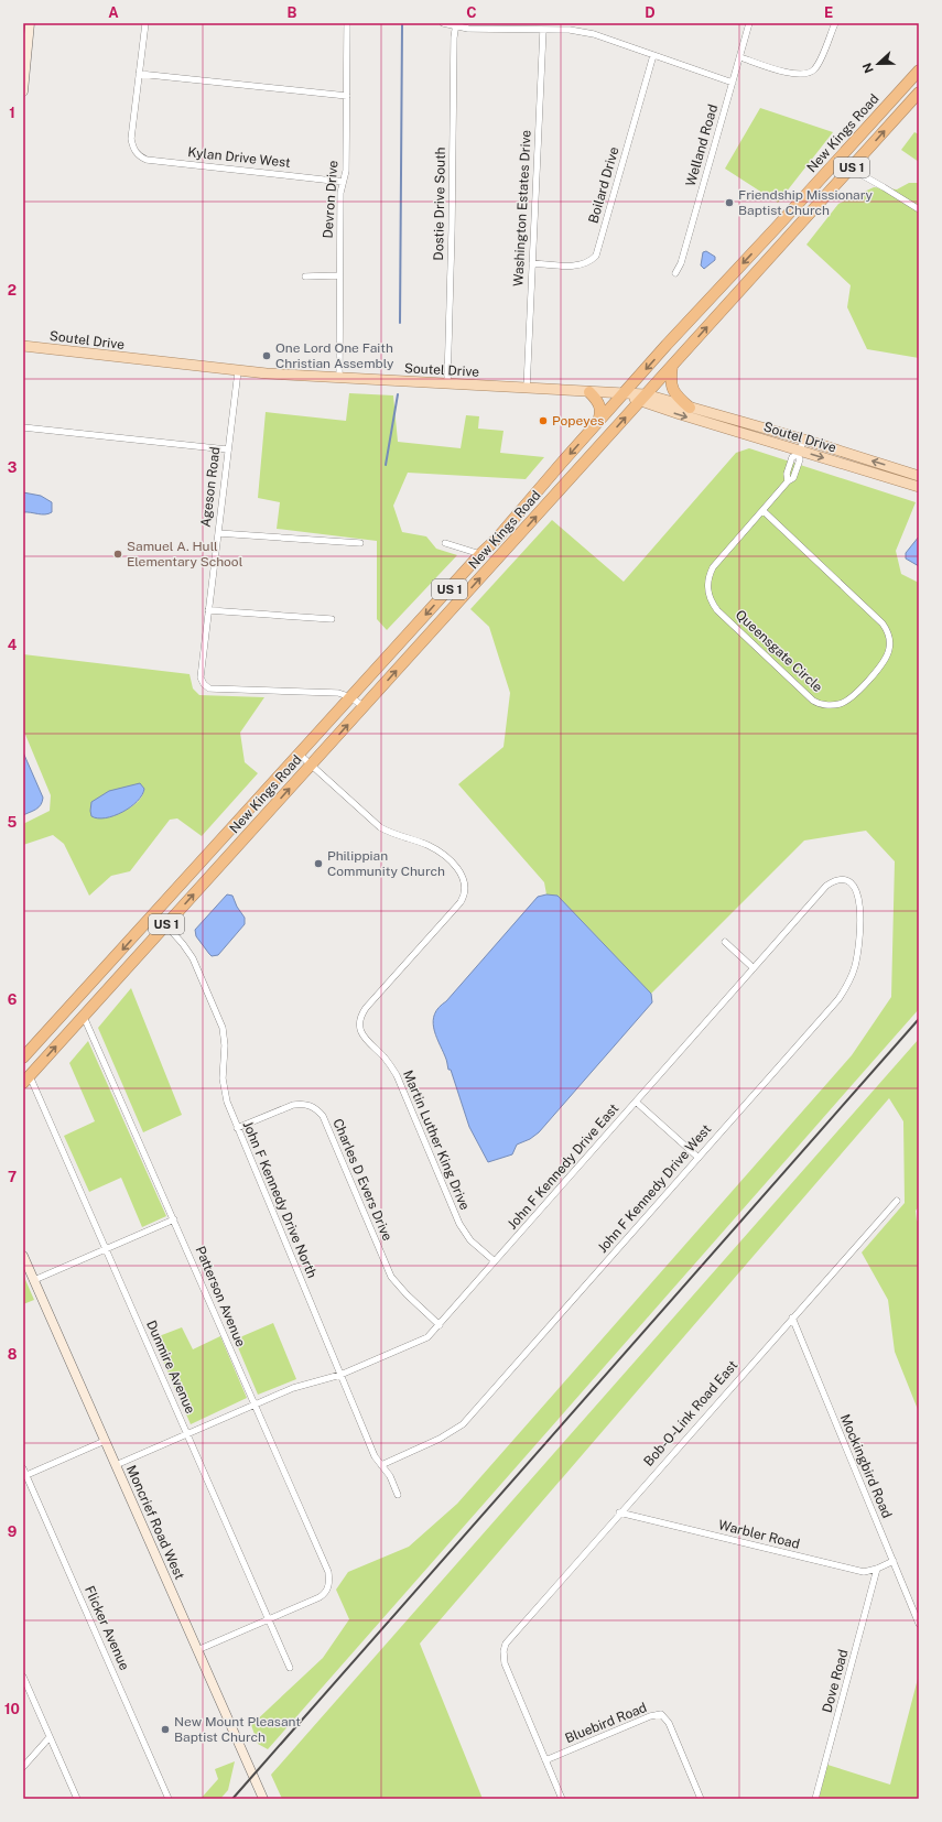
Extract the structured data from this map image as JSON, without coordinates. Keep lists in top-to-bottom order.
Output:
{
  "streets": {
    "highway": ["New Kings Road", "US 1"],
    "main road": ["Soutel Drive"],
    "street": [
      "Welland Road",
      "Kylan Drive West",
      "Boilard Drive",
      "Devron Drive",
      "Dostie Drive South",
      "Washington Estates Drive",
      "Ageson Road",
      "Queensgate Circle",
      "Martin Luther King Drive",
      "John F Kennedy Drive East",
      "Charles D Evers Drive",
      "John F Kennedy Drive West",
      "John F Kennedy Drive North",
      "Patterson Avenue",
      "Dunmire Avenue",
      "Bob-O-Link Road East",
      "Mockingbird Road",
      "Moncrief Road West",
      "Warbler Road",
      "Flicker Avenue",
      "Dove Road",
      "Bluebird Road"
    ]
  },
  "crossings": [
    ["New Kings Road", "Soutel Drive"],
    ["New Kings Road", "Ageson Road"],
    ["New Kings Road", "Martin Luther King Drive"],
    ["New Kings Road", "John F Kennedy Drive North"],
    ["New Kings Road", "Patterson Avenue"],
    ["New Kings Road", "Dunmire Avenue"],
    ["Kylan Drive West", "Devron Drive"],
    ["Boilard Drive", "Washington Estates Drive"],
    ["Devron Drive", "Soutel Drive"],
    ["Dostie Drive South", "Soutel Drive"],
    ["Washington Estates Drive", "Soutel Drive"],
    ["Soutel Drive", "Ageson Road"],
    ["Soutel Drive", "Queensgate Circle"],
    ["Martin Luther King Drive", "John F Kennedy Drive East"],
    ["John F Kennedy Drive East", "Charles D Evers Drive"],
    ["John F Kennedy Drive East", "John F Kennedy Drive West"],
    ["John F Kennedy Drive East", "John F Kennedy Drive North"],
    ["John F Kennedy Drive East", "Patterson Avenue"],
    ["John F Kennedy Drive East", "Dunmire Avenue"],
    ["John F Kennedy Drive East", "Moncrief Road West"],
    ["Charles D Evers Drive", "John F Kennedy Drive North"],
    ["John F Kennedy Drive West", "John F Kennedy Drive North"],
    ["Patterson Avenue", "Dunmire Avenue"],
    ["Bob-O-Link Road East", "Mockingbird Road"],
    ["Bob-O-Link Road East", "Warbler Road"],
    ["Bob-O-Link Road East", "Bluebird Road"],
    ["Mockingbird Road", "Warbler Road"],
    ["Warbler Road", "Dove Road"]
  ],
  "places": [
    "Friendship Missionary Baptist Church",
    "One Lord One Faith Christian Assembly",
    "Popeyes",
    "Samuel A. Hull Elementary School",
    "Philippian Community Church",
    "New Mount Pleasant Baptist Church"
  ],
  "north": "left",
  "grid": {
    "columns": [
      "A",
      "B",
      "C",
      "D",
      "E"
    ],
    "rows": [
      "1",
      "2",
      "3",
      "4",
      "5",
      "6",
      "7",
      "8",
      "9",
      "10"
    ]
  }
}
